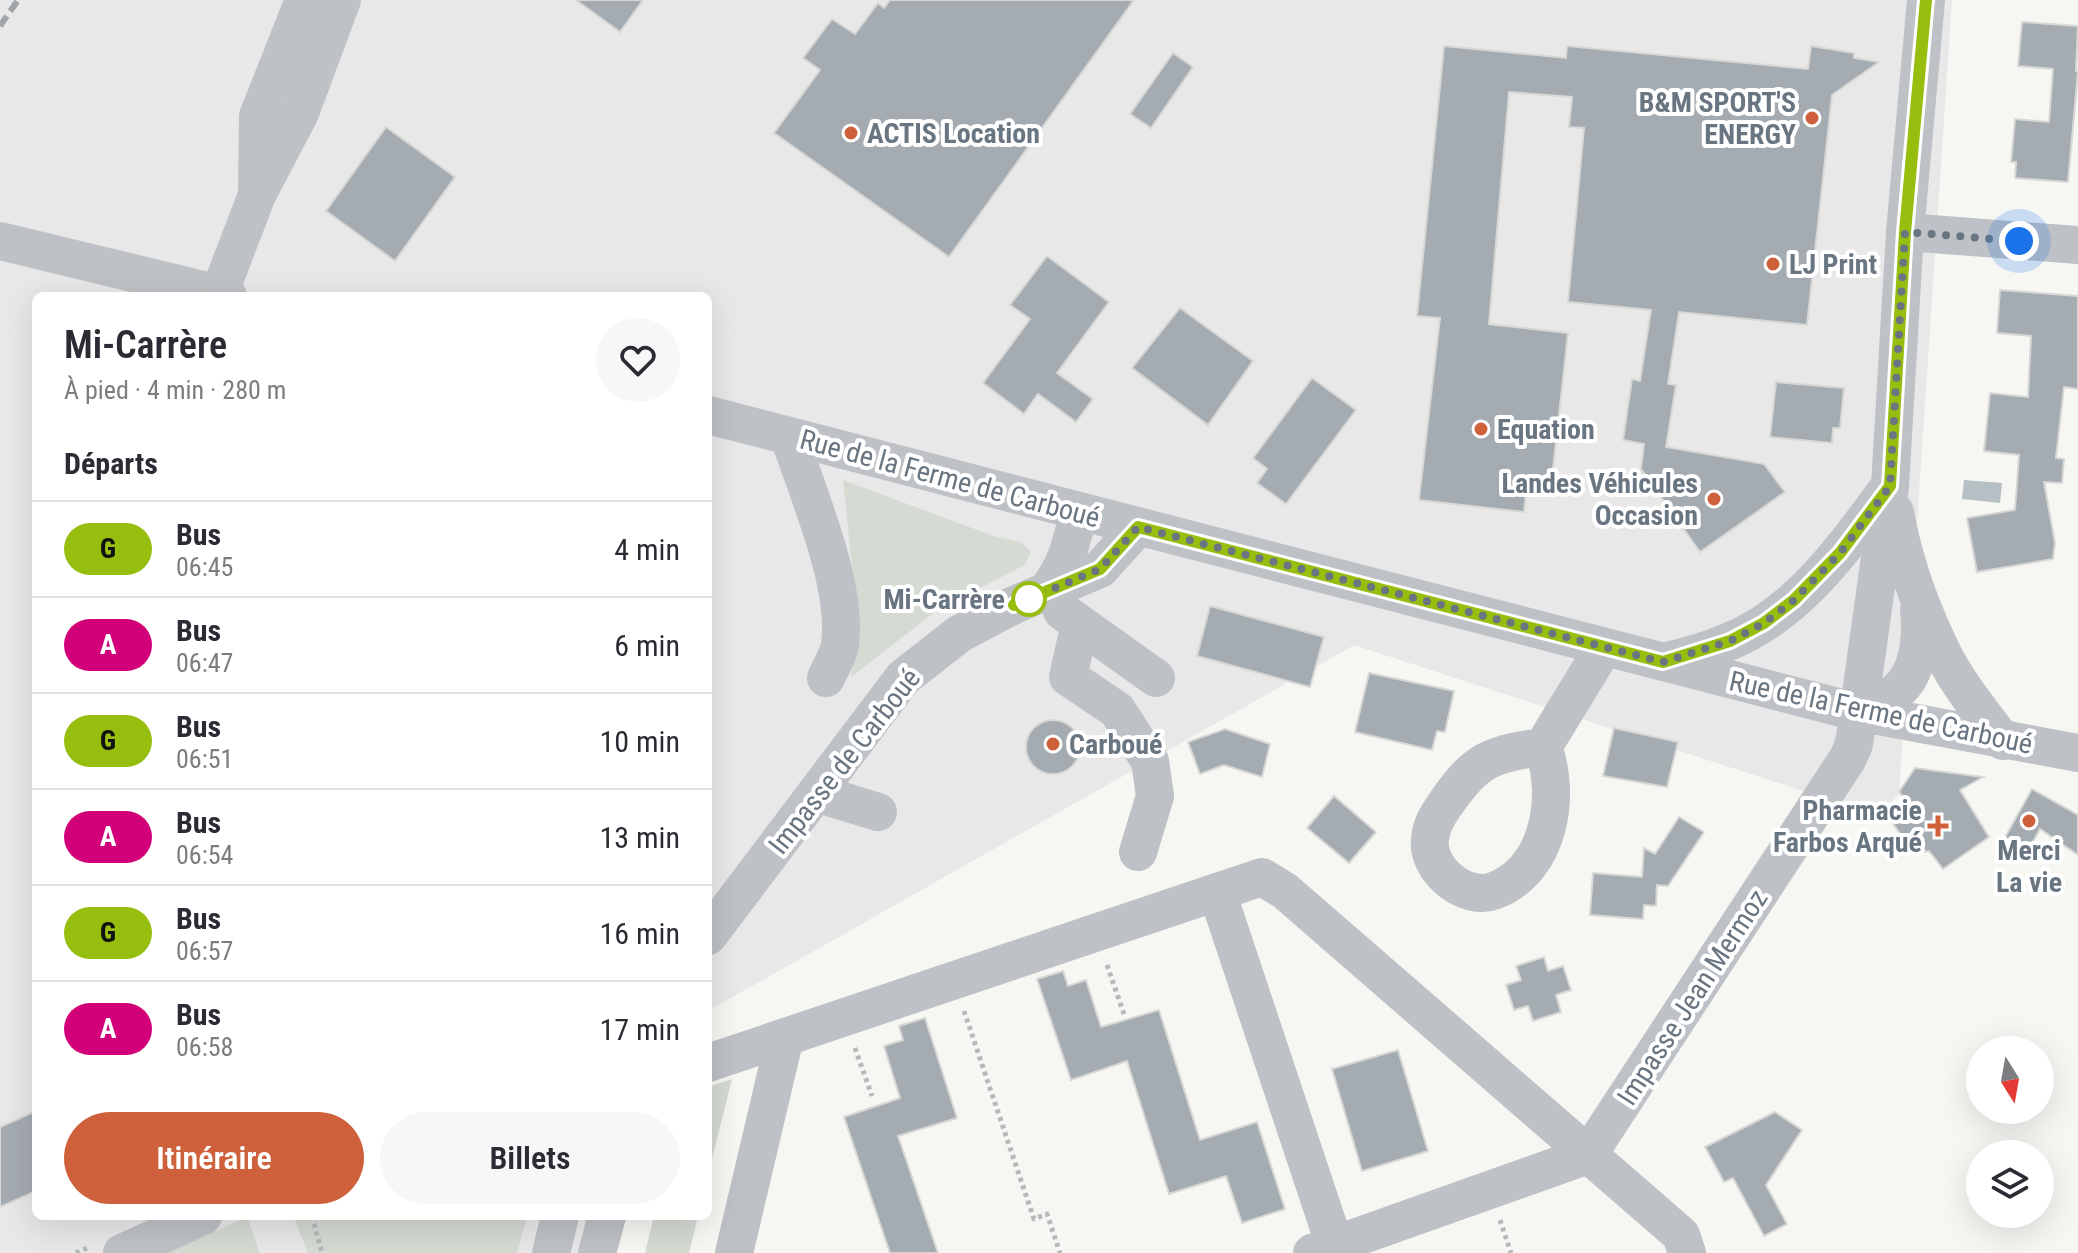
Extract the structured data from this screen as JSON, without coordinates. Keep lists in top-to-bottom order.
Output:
{
  "streets": {
    "street": ["Rue de la Ferme de Carboué", "Impasse de Carboué", "Impasse Jean Mermoz"]
  },
  "crossings": [
    ["Rue de la Ferme de Carboué", "Impasse de Carboué"],
    ["Rue de la Ferme de Carboué", "Impasse Jean Mermoz"]
  ],
  "places": {
    "other": [
      "B&M SPORT'S ENERGY",
      "ACTIS Location",
      "LJ Print",
      "Equation",
      "Landes Véhicules Occasion",
      "Mi-Carrère",
      "Carboué",
      "Merci La vie"
    ],
    "health": ["Pharmacie Farbos Arqué"]
  },
  "lines": ["bus line G"],
  "north": "bottom",
  "page": {
    "heading": [
      ["Mi-Carrère", "À pied · 4 min · 280 m"],
      "Départs"
    ],
    "list": [
      {
        "mark": "G",
        "name": "Bus",
        "note": "06:45",
        "value": "4 min"
      },
      {
        "mark": "A",
        "name": "Bus",
        "note": "06:47",
        "value": "6 min"
      },
      {
        "mark": "G",
        "name": "Bus",
        "note": "06:51",
        "value": "10 min"
      },
      {
        "mark": "A",
        "name": "Bus",
        "note": "06:54",
        "value": "13 min"
      },
      {
        "mark": "G",
        "name": "Bus",
        "note": "06:57",
        "value": "16 min"
      },
      {
        "mark": "A",
        "name": "Bus",
        "note": "06:58",
        "value": "17 min"
      }
    ],
    "buttons": ["Itinéraire", "Billets"]
  }
}
